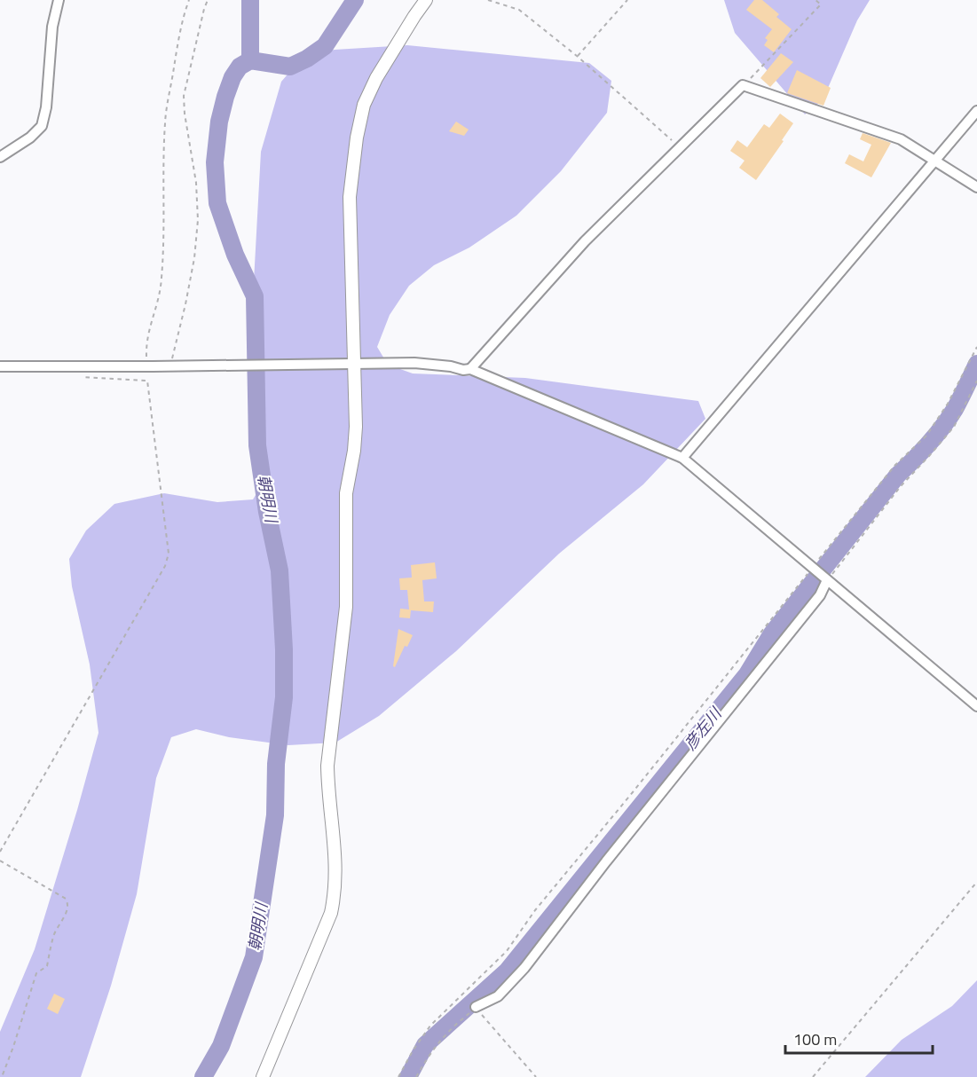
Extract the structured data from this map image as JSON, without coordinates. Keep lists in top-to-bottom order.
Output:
{
  "water": ["朝明川", "彦左川"],
  "scale_bar": "100 m"
}
